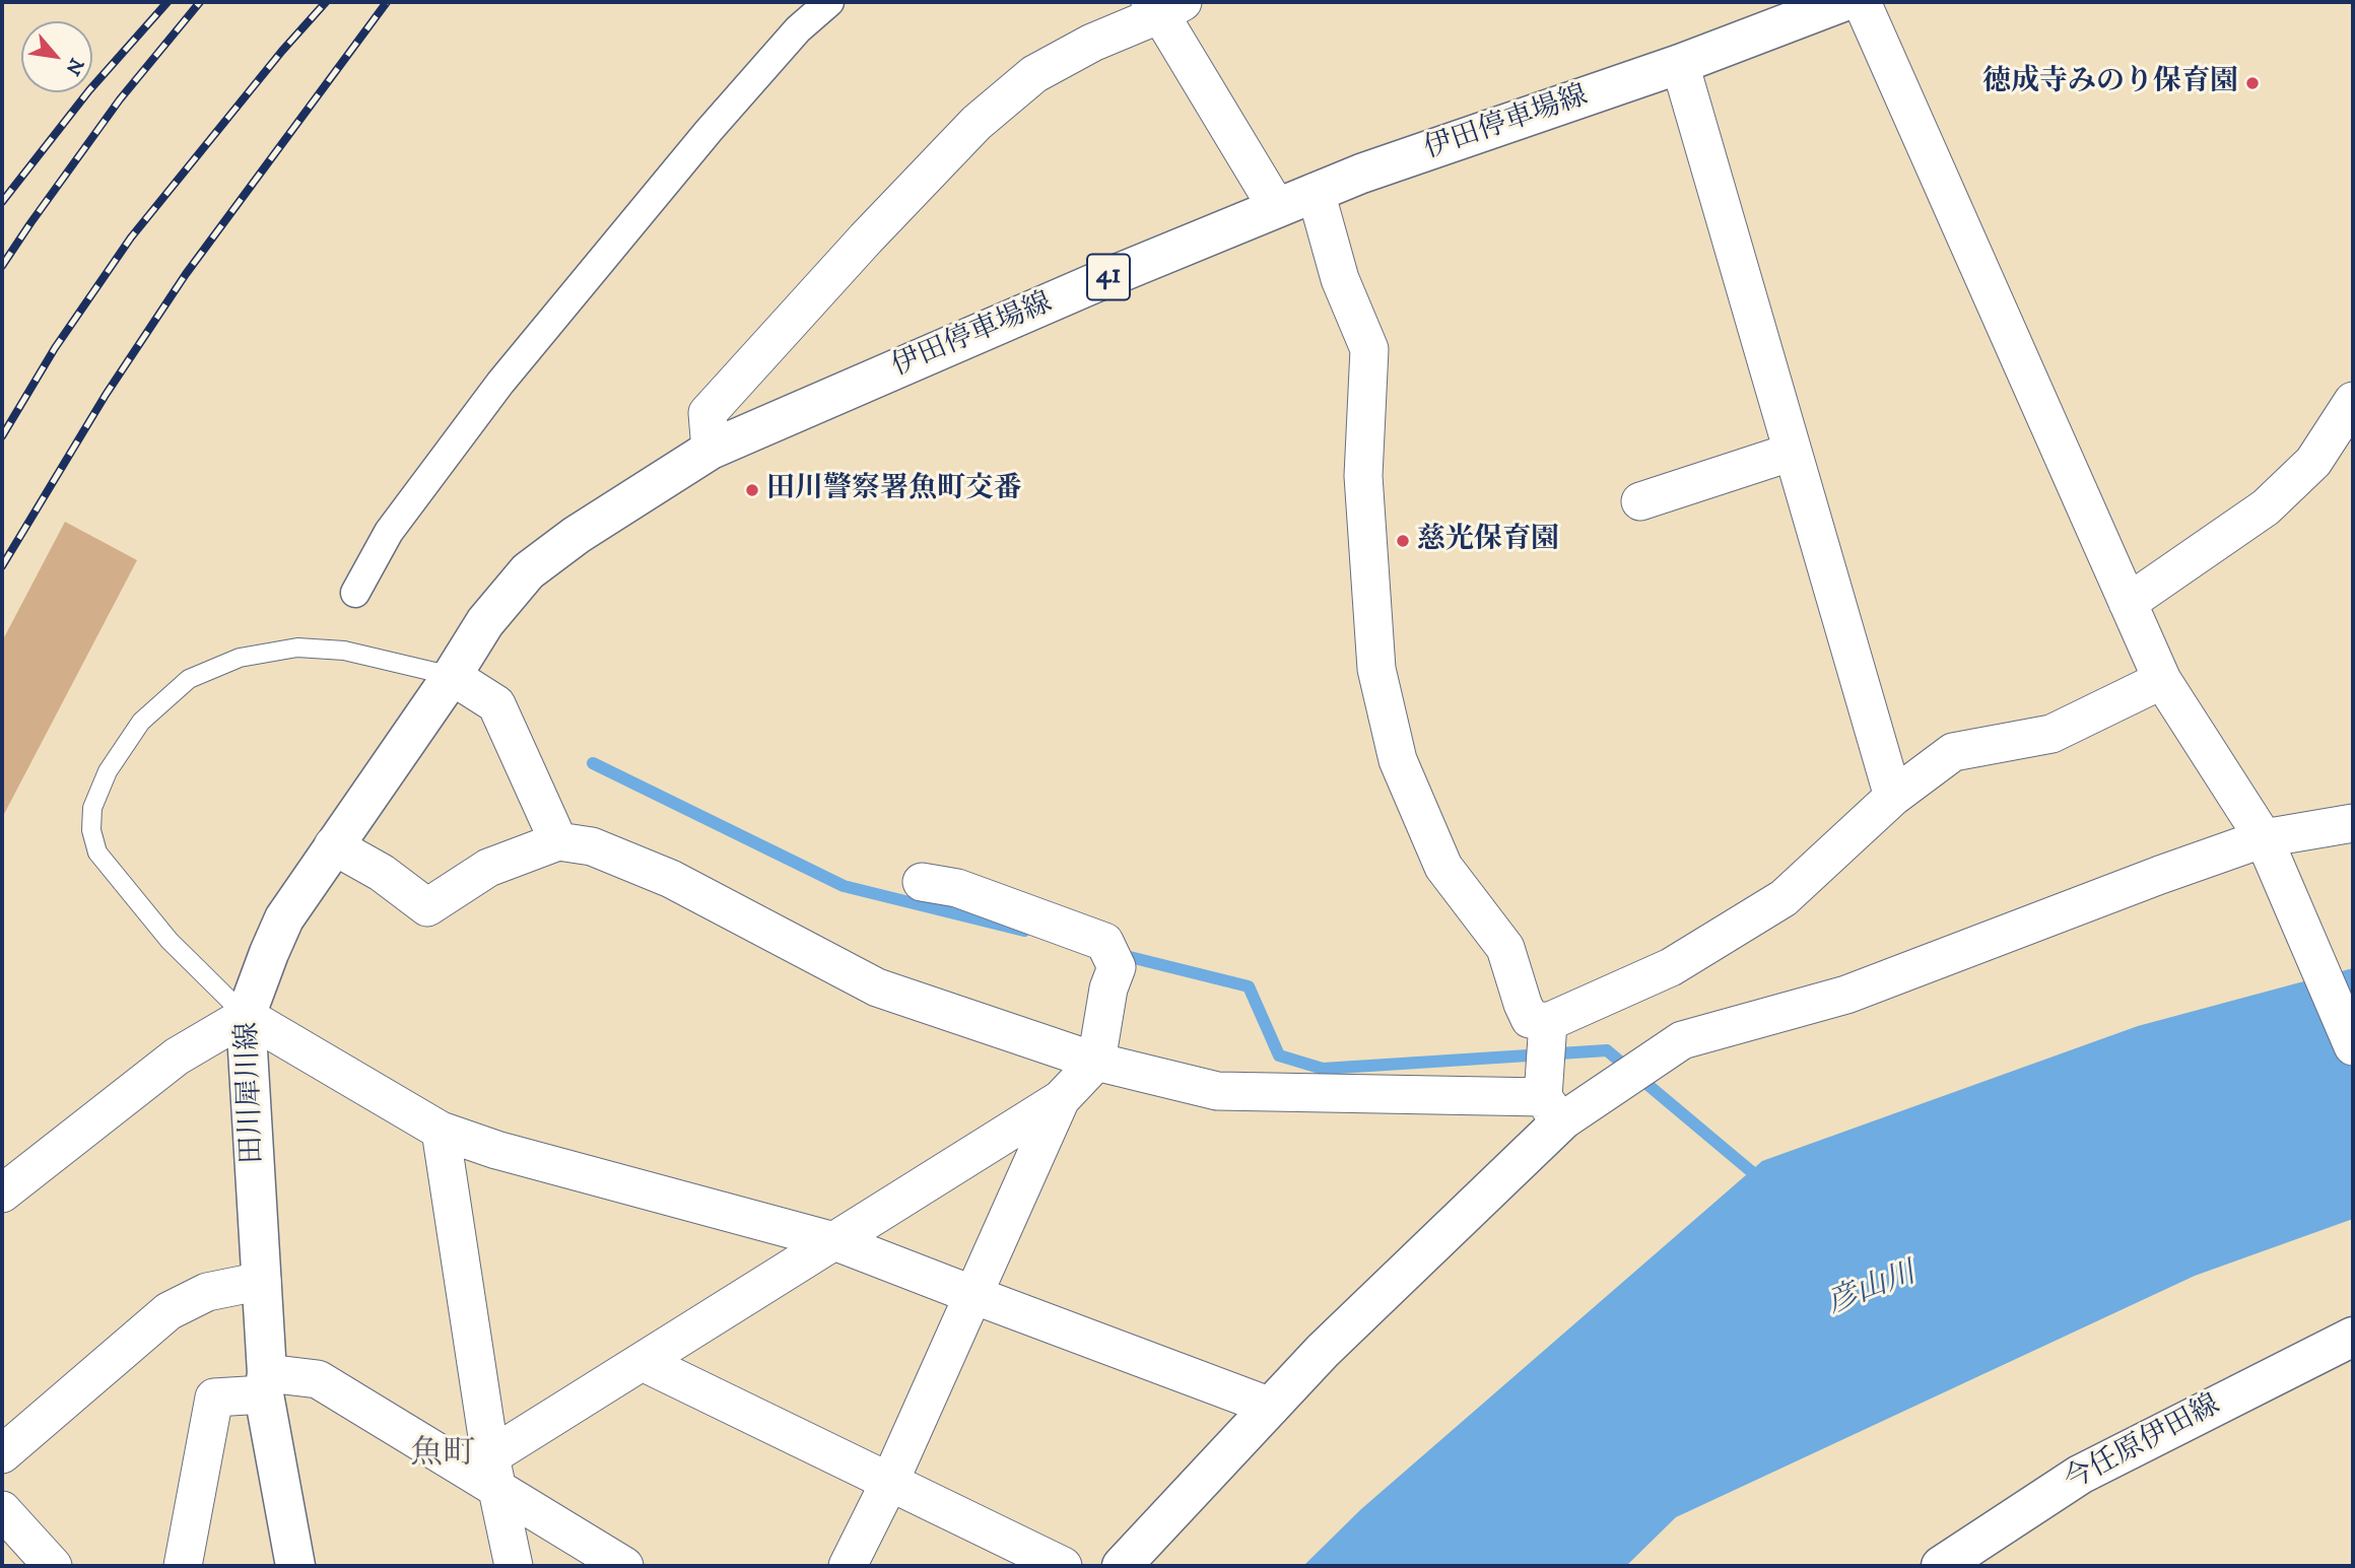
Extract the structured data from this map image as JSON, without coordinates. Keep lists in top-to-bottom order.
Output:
{
  "streets": {
    "main road": [
      "伊田停車場線",
      "41",
      "田川犀川線",
      "今任原伊田線"
    ]
  },
  "crossings": [
    ["伊田停車場線", "田川犀川線"]
  ],
  "districts": ["魚町"],
  "water": ["彦山川"],
  "places": ["徳成寺みのり保育園", "田川警察署魚町交番", "慈光保育園"],
  "north": "bottom right"
}
